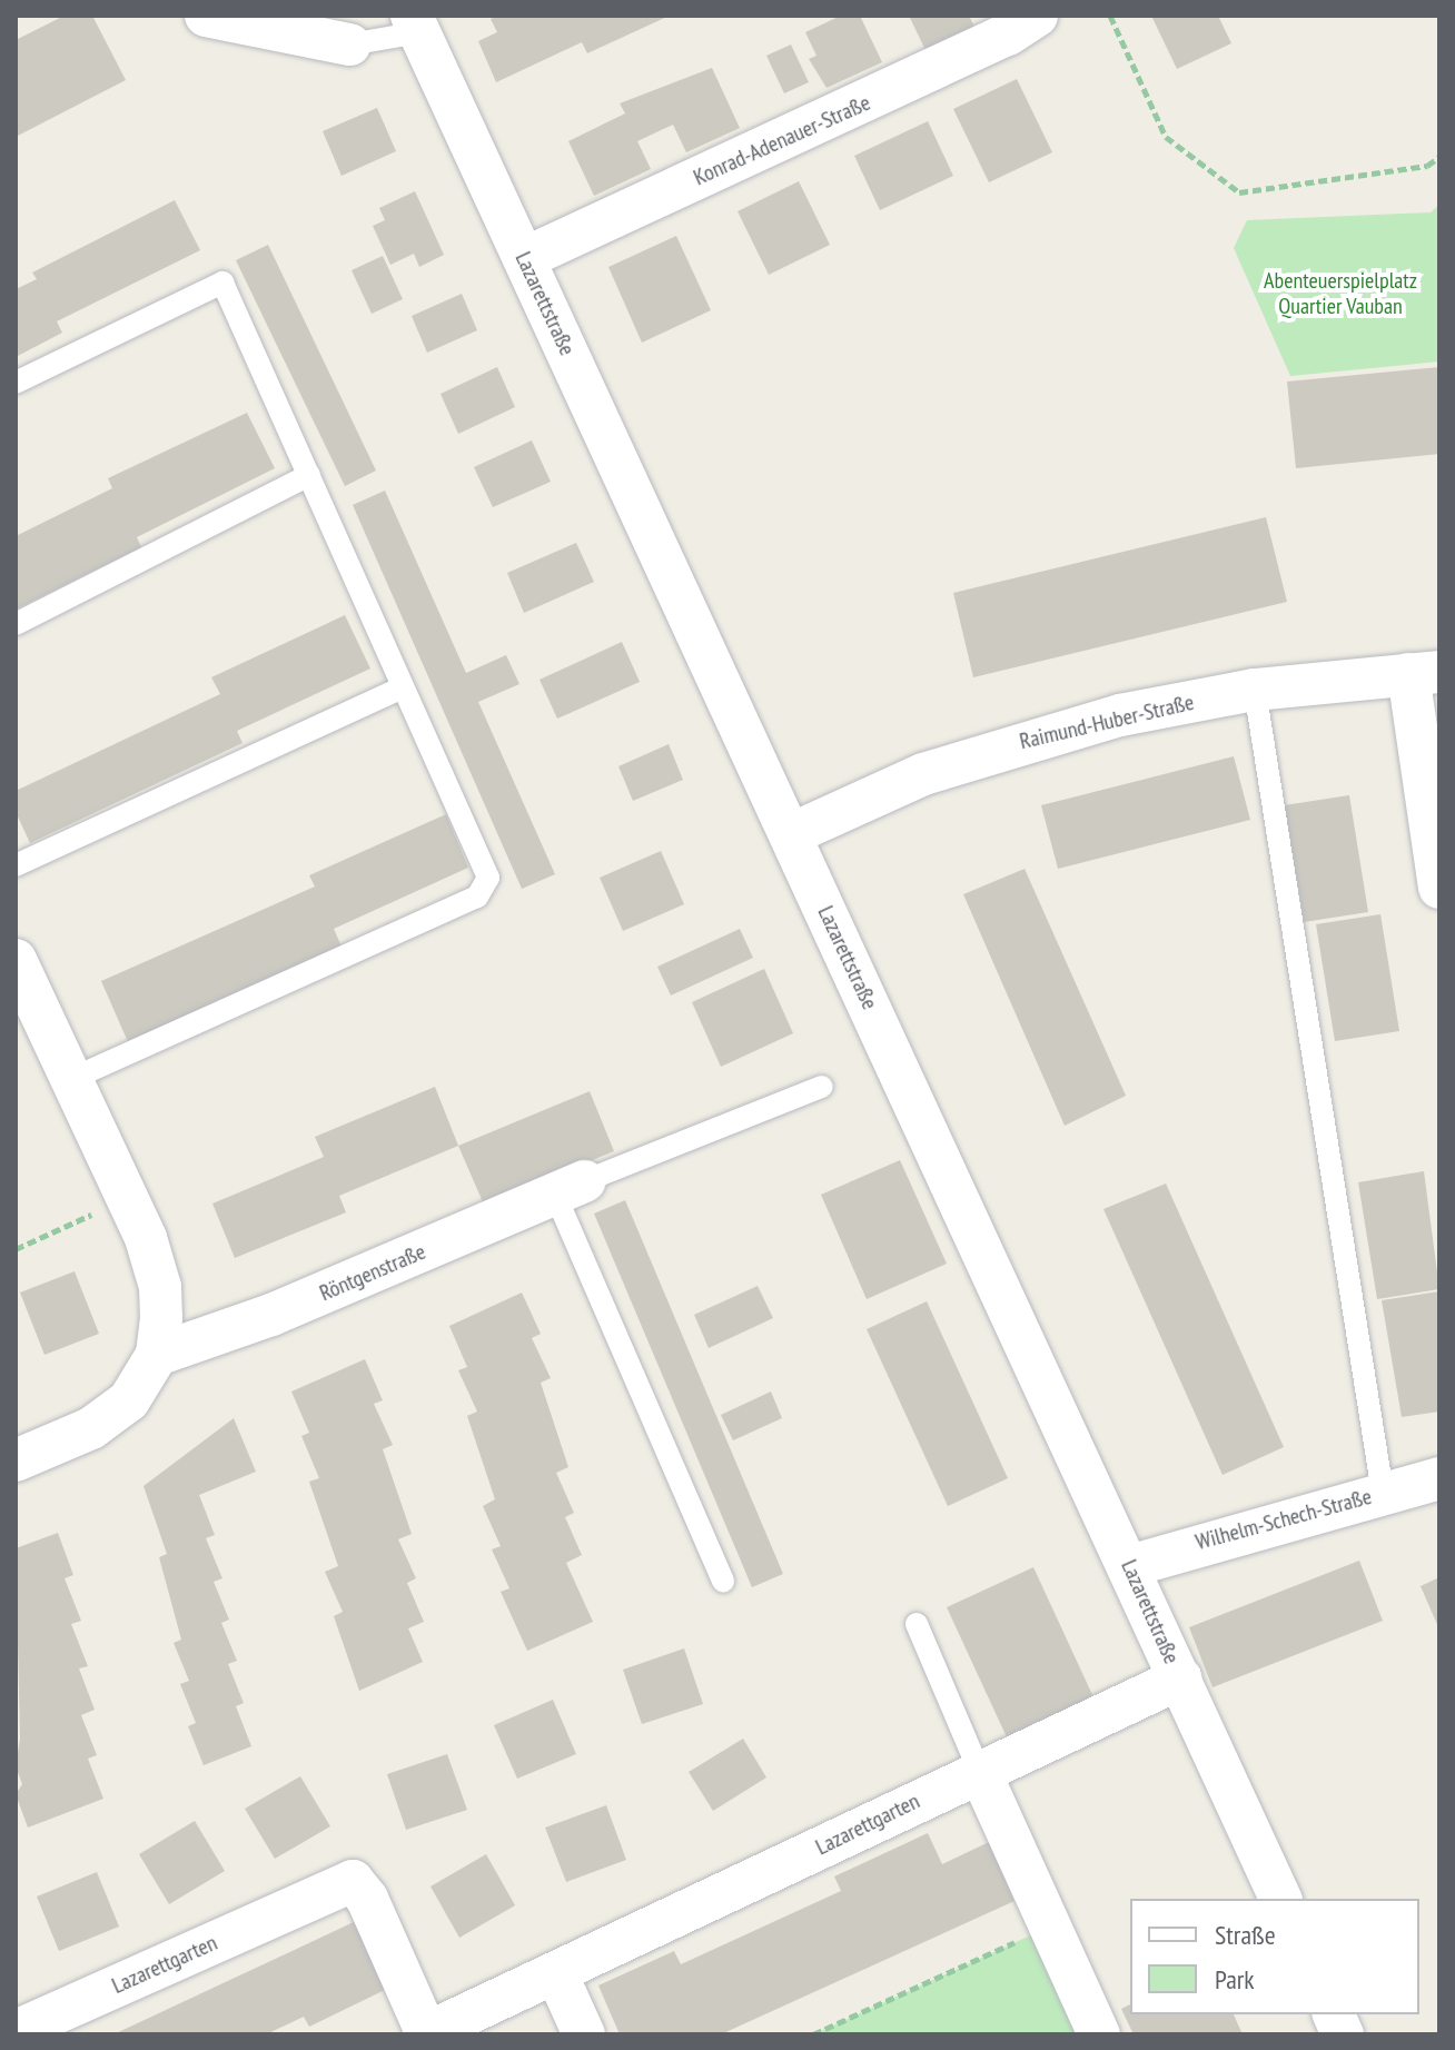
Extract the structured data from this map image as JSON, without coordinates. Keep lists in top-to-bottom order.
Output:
{
  "streets": {
    "street": [
      "Konrad-Adenauer-Straße",
      "Lazarettstraße",
      "Raimund-Huber-Straße",
      "Röntgenstraße",
      "Wilhelm-Schech-Straße",
      "Lazarettgarten"
    ]
  },
  "crossings": [
    ["Konrad-Adenauer-Straße", "Lazarettstraße"],
    ["Lazarettstraße", "Raimund-Huber-Straße"],
    ["Lazarettstraße", "Wilhelm-Schech-Straße"],
    ["Lazarettstraße", "Lazarettgarten"]
  ],
  "parks": ["Abenteuerspielplatz Quartier Vauban"],
  "legend": ["Straße", "Park"]
}
